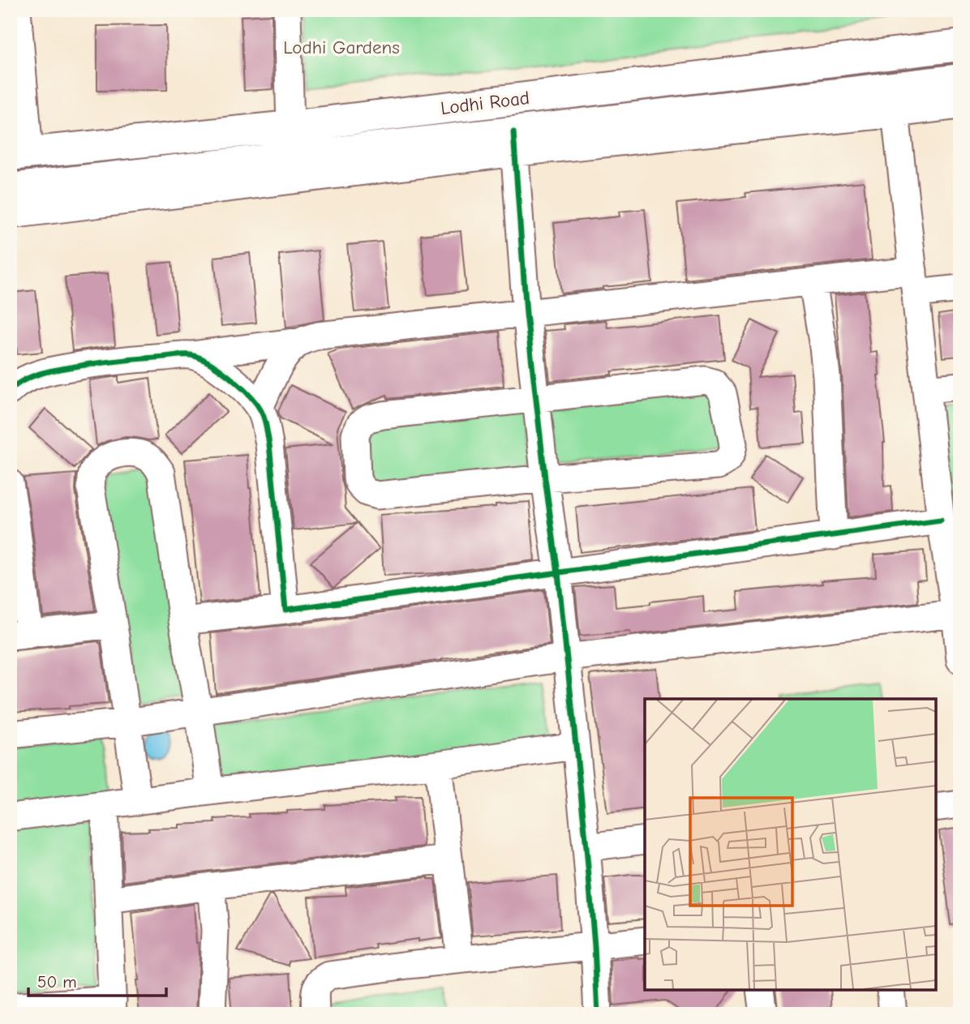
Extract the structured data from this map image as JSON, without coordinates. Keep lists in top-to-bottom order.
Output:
{
  "streets": {
    "main road": ["Lodhi Road"]
  },
  "parks": ["Lodhi Gardens"],
  "scale_bar": "50 m"
}
